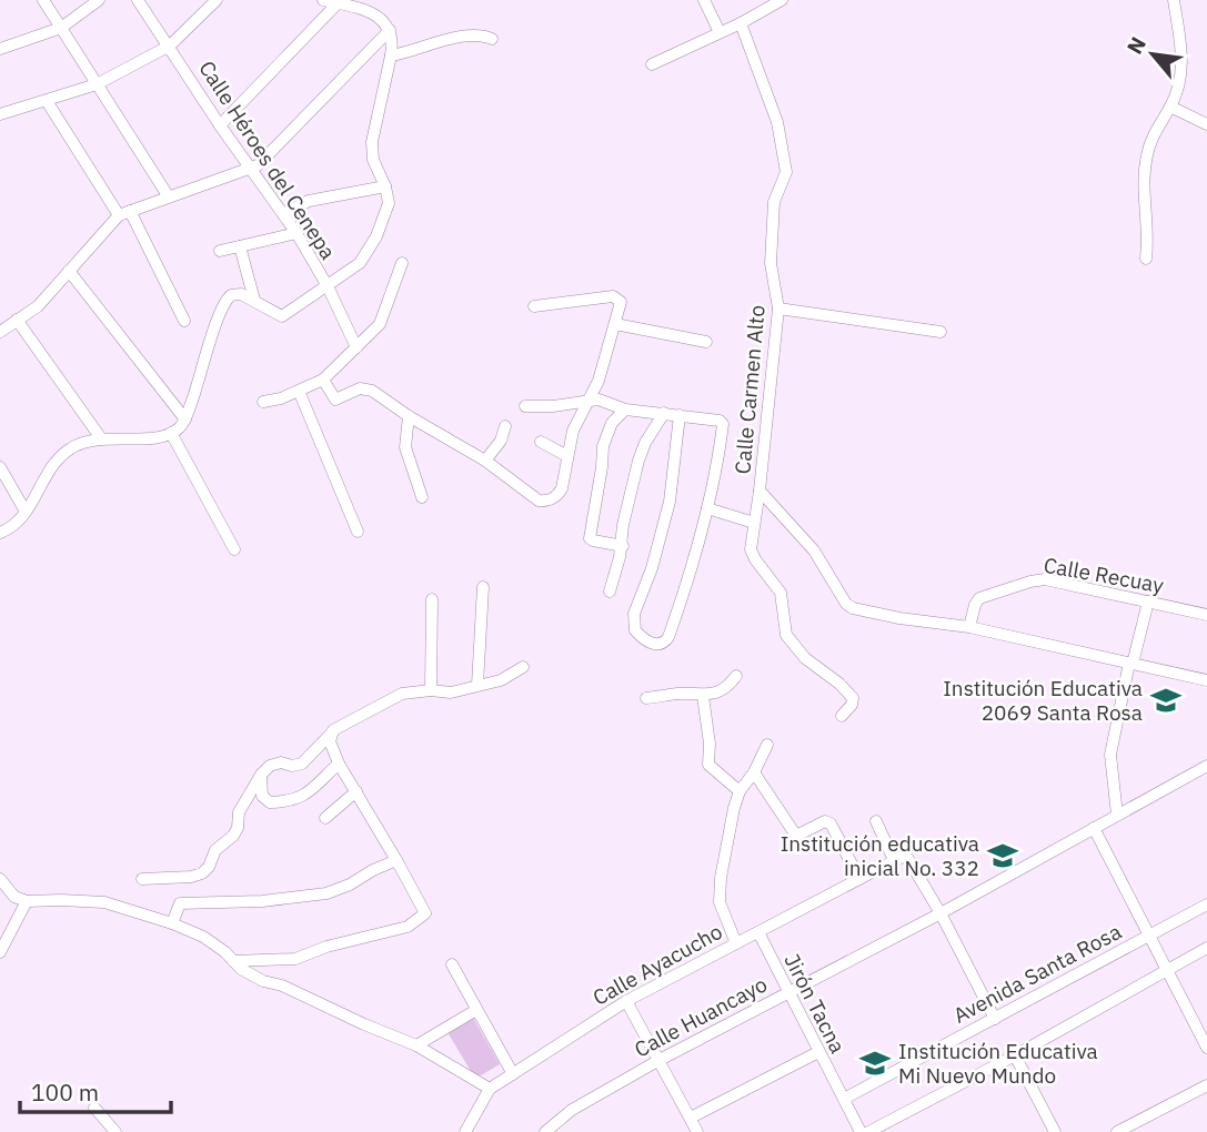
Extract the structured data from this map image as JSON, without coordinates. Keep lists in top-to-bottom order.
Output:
{
  "streets": {
    "street": [
      "Calle Héroes del Cenepa",
      "Calle Carmen Alto",
      "Calle Recuay",
      "Calle Ayacucho",
      "Avenida Santa Rosa",
      "Jirón Tacna",
      "Calle Huancayo"
    ]
  },
  "crossings": [
    ["Calle Carmen Alto", "Calle Recuay"],
    ["Calle Ayacucho", "Jirón Tacna"],
    ["Avenida Santa Rosa", "Jirón Tacna"],
    ["Jirón Tacna", "Calle Huancayo"]
  ],
  "places": {
    "school or university": ["Institución Educativa 2069 Santa Rosa", "Institución educativa inicial No. 332", "Institución Educativa Mi Nuevo Mundo"]
  },
  "scale_bar": "100 m",
  "north": "top left"
}
